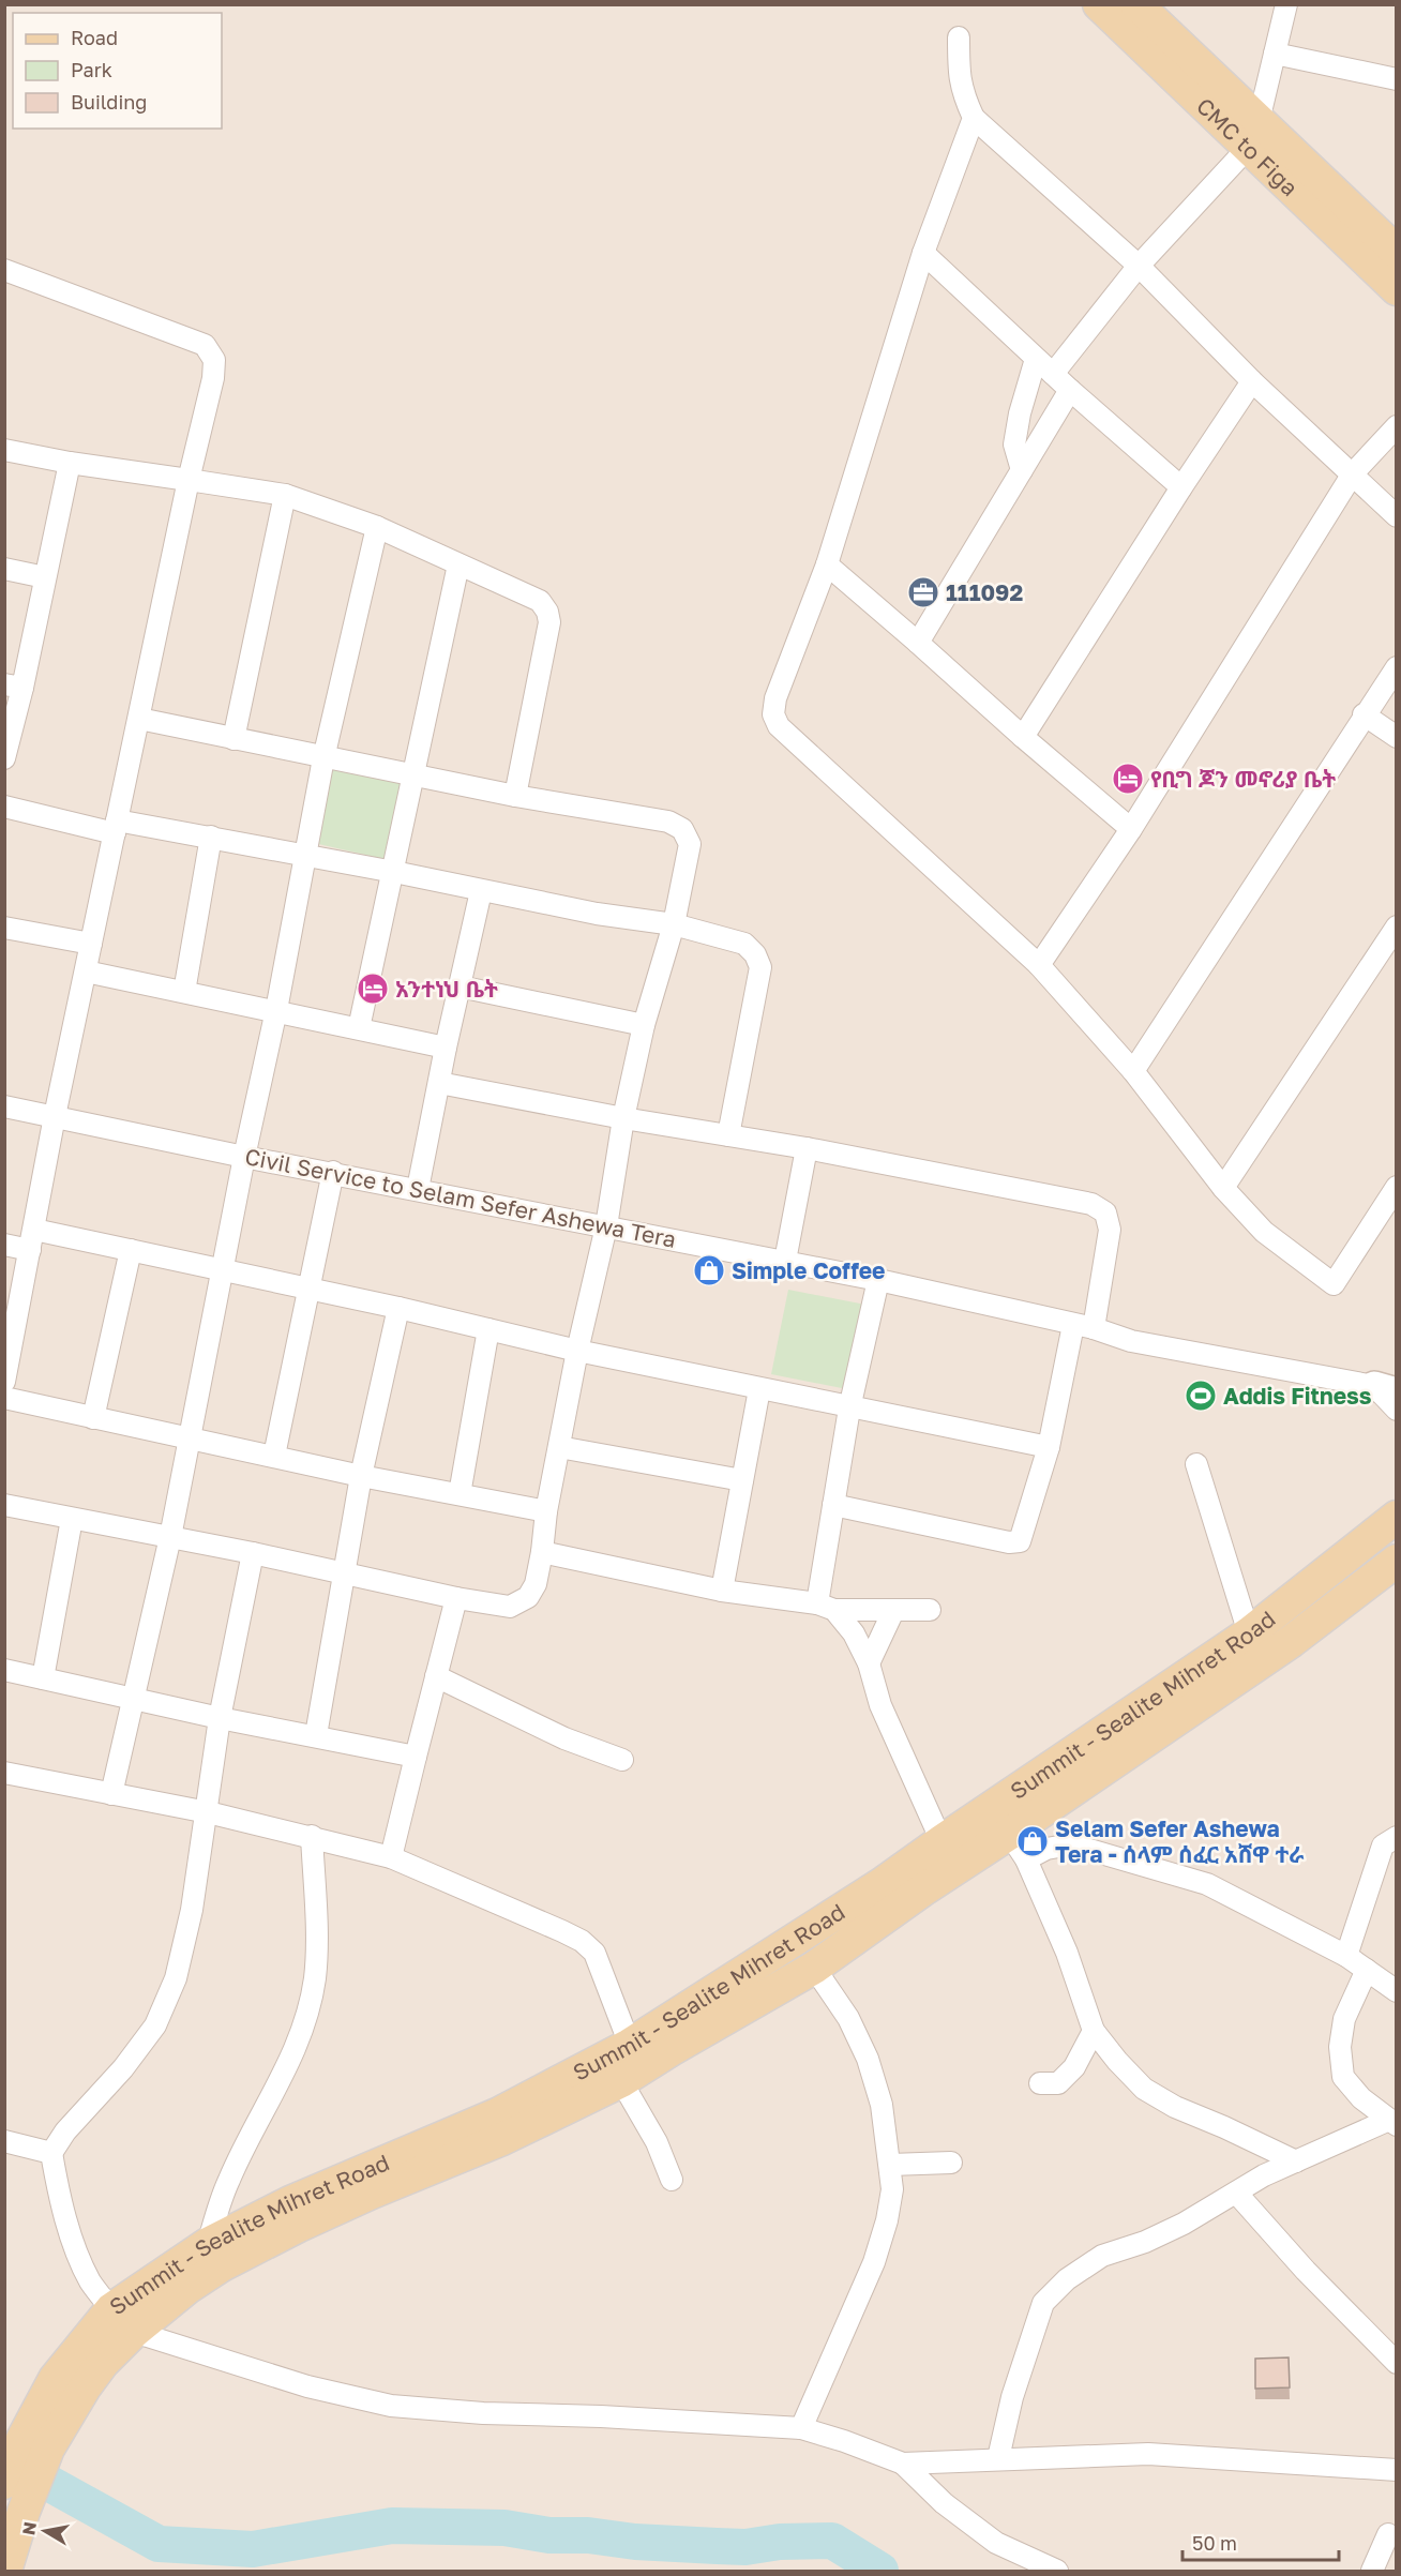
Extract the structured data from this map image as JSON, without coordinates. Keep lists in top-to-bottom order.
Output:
{
  "streets": {
    "main road": ["CMC to Figa", "Summit - Sealite Mihret Road"],
    "street": ["Civil Service to Selam Sefer Ashewa Tera"]
  },
  "places": {
    "office": ["111092"],
    "hotel": ["የቢግ ጆን መኖሪያ ቤት", "አንተነህ ቤት"],
    "shop": ["Simple Coffee", "Selam Sefer Ashewa Tera - ሰላም ሰፈር አሸዋ ተራ"],
    "sports": ["Addis Fitness"]
  },
  "legend": ["Road", "Park", "Building"],
  "scale_bar": "50 m",
  "north": "left"
}
